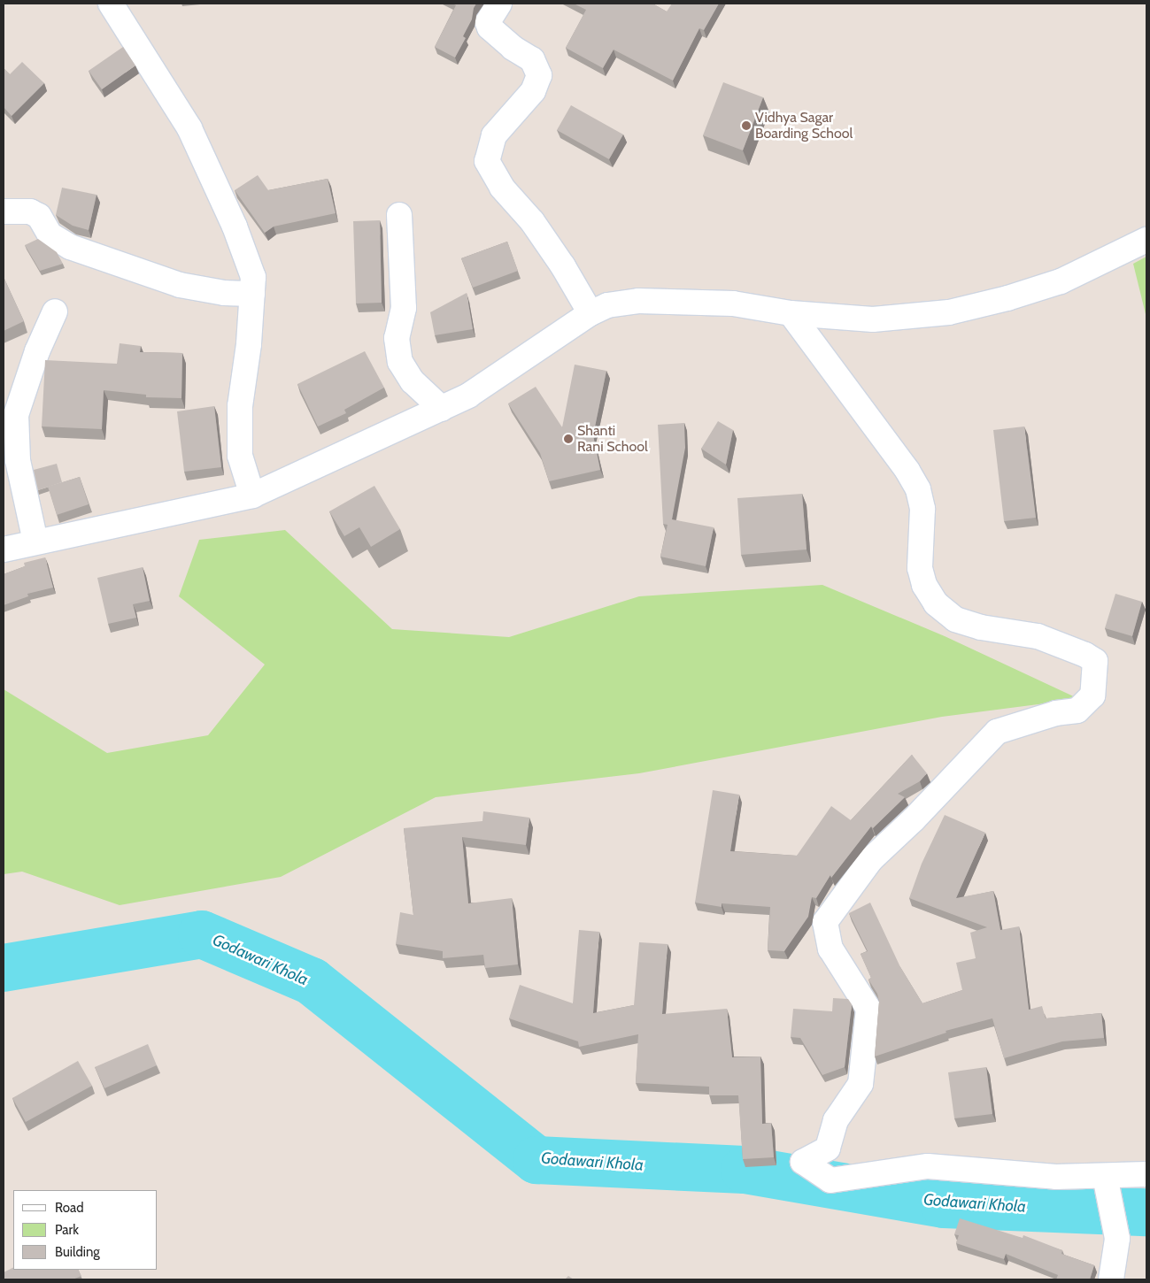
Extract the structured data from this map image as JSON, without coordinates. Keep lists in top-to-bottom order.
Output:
{
  "water": ["Godawari Khola"],
  "places": ["Vidhya Sagar Boarding School", "Shanti Rani School"],
  "legend": ["Road", "Park", "Building"]
}
